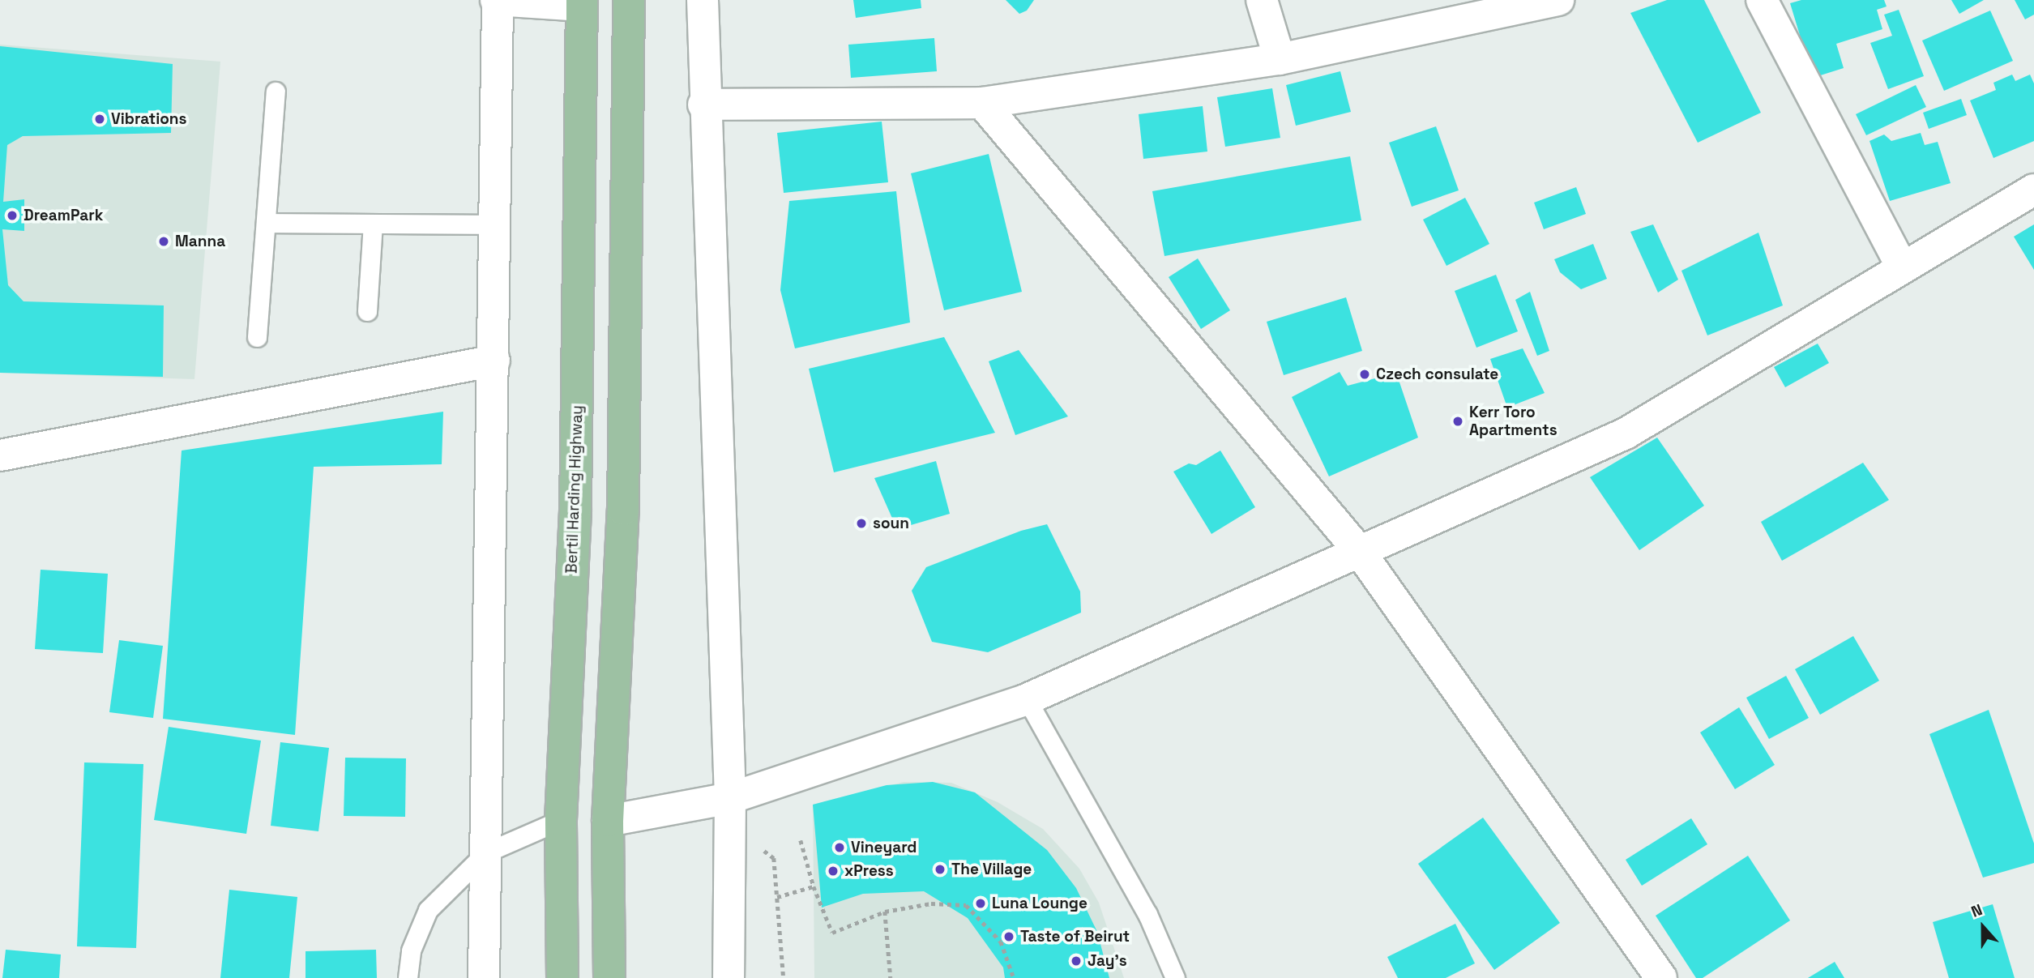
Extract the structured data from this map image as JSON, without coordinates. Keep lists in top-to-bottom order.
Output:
{
  "streets": {
    "main road": ["Bertil Harding Highway"]
  },
  "places": [
    "Vibrations",
    "DreamPark",
    "Manna",
    "Czech consulate",
    "Kerr Toro Apartments",
    "soun",
    "Vineyard",
    "The Village",
    "xPress",
    "Luna Lounge",
    "Taste of Beirut",
    "Jay’s"
  ],
  "north": "top"
}
